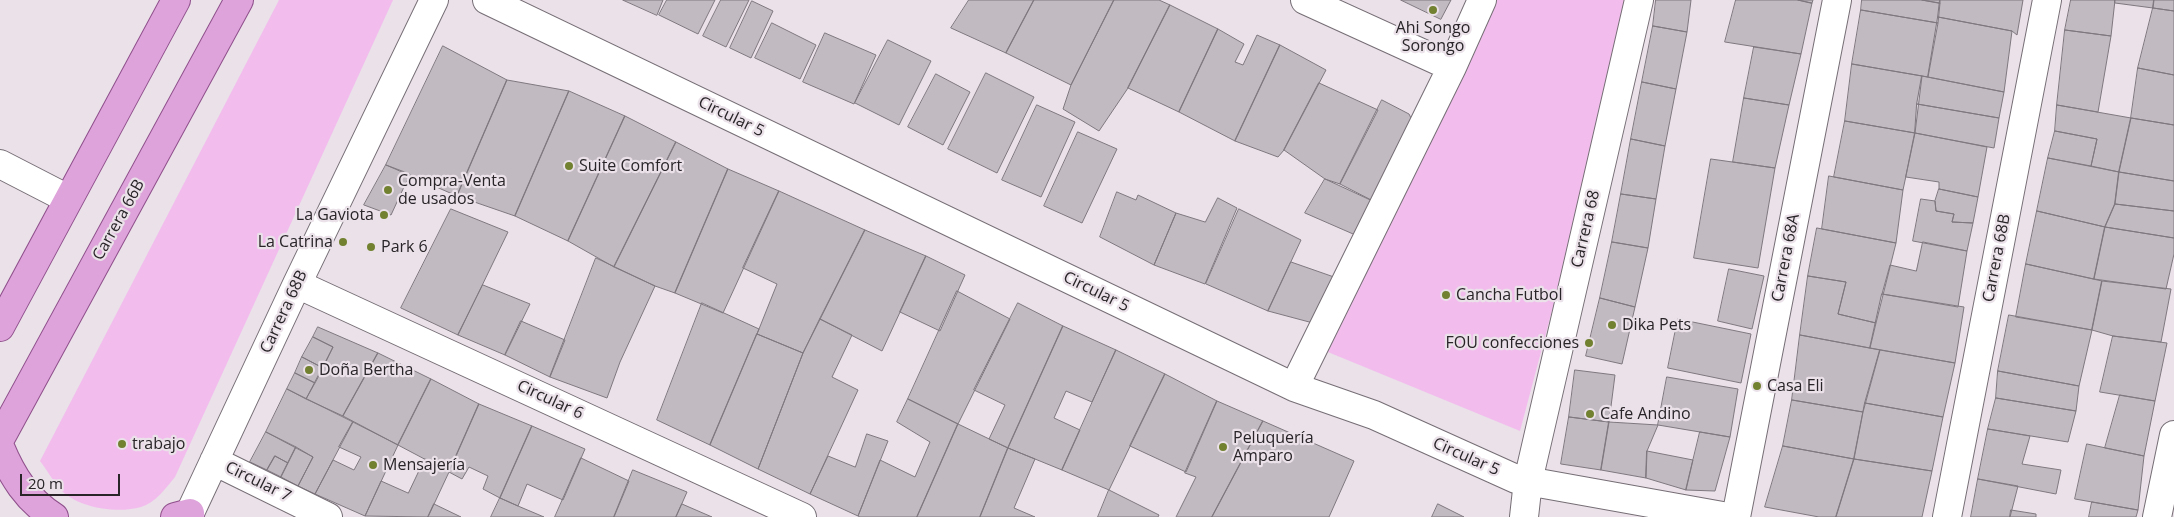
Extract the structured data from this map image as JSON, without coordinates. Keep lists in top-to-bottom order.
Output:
{
  "streets": {
    "main road": ["Carrera 66B"],
    "street": [
      "Circular 5",
      "Carrera 68",
      "Carrera 68A",
      "Carrera 68B",
      "Circular 6",
      "Circular 7"
    ]
  },
  "crossings": [
    ["Circular 5", "Carrera 68"],
    ["Carrera 68B", "Circular 6"],
    ["Carrera 68B", "Circular 7"]
  ],
  "places": [
    "Ahi Songo Sorongo",
    "Suite Comfort",
    "Compra-Venta de usados",
    "La Gaviota",
    "La Catrina",
    "Park 6",
    "Cancha Futbol",
    "Dika Pets",
    "FOU confecciones",
    "Doña Bertha",
    "Casa Eli",
    "Cafe Andino",
    "trabajo",
    "Peluquería Amparo",
    "Mensajería"
  ],
  "scale_bar": "20 m"
}
